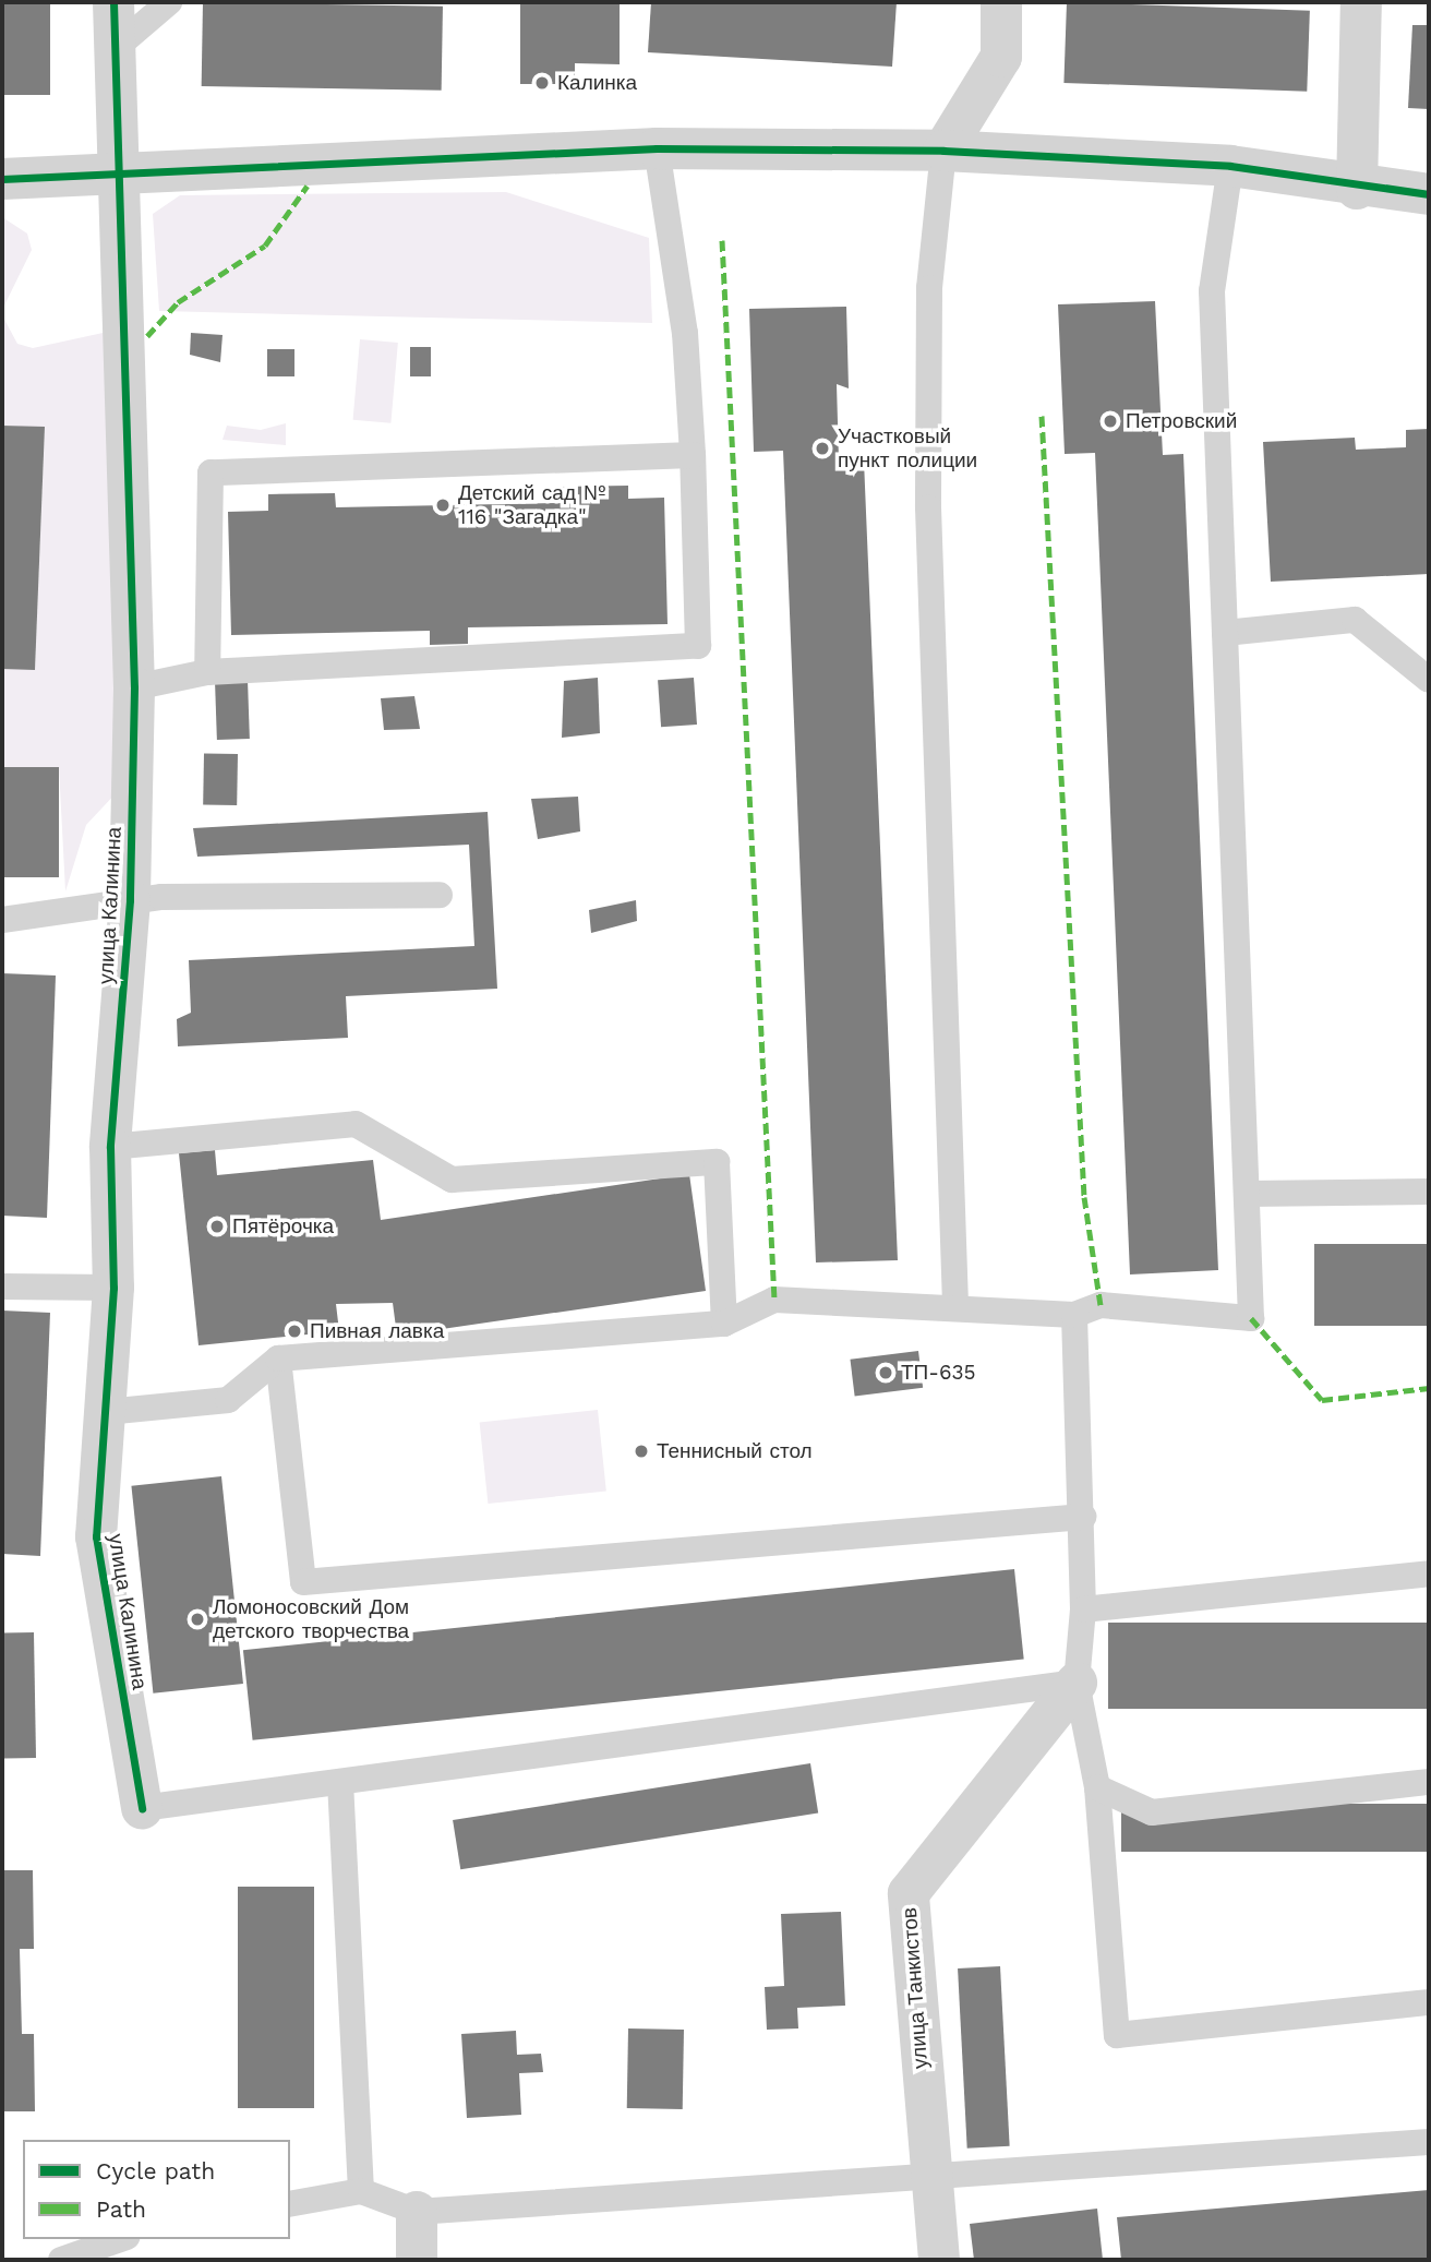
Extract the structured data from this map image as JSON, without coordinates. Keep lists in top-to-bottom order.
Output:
{
  "streets": {
    "street": ["улица Калинина", "улица Танкистов"]
  },
  "places": [
    "Калинка",
    "Петровский",
    "Участковый пункт полиции",
    "Детский сад № 116 \"Загадка\"",
    "Пятёрочка",
    "Пивная лавка",
    "ТП-635",
    "Теннисный стол",
    "Ломоносовский Дом детского творчества"
  ],
  "legend": ["Cycle path", "Path"]
}
